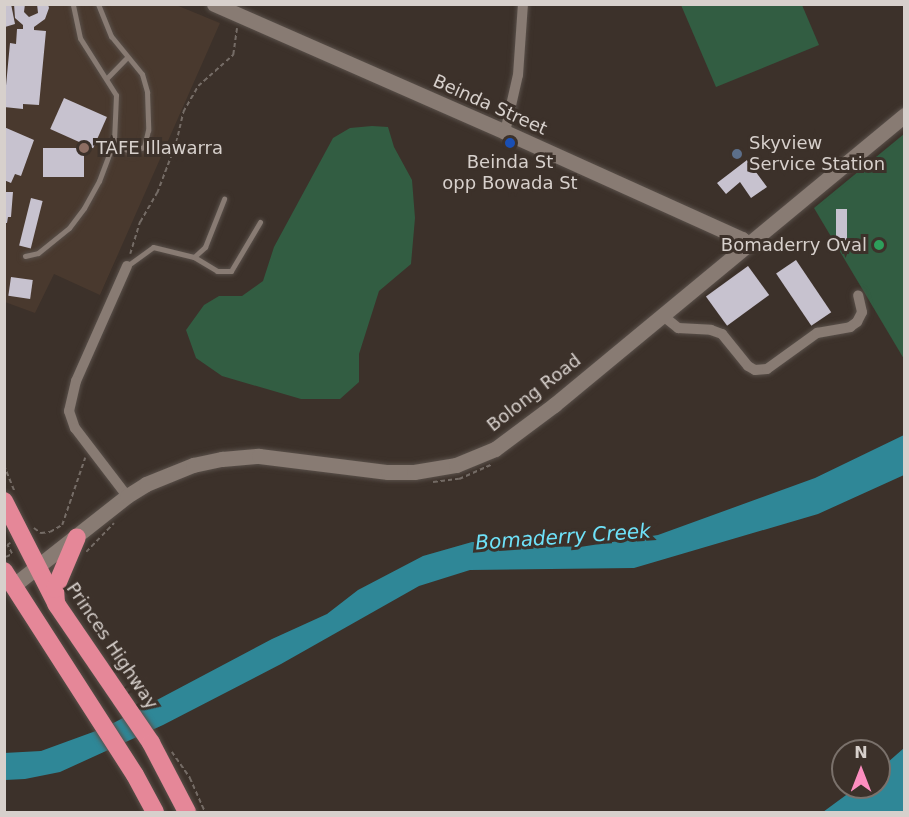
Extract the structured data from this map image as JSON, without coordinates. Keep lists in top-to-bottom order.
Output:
{
  "streets": {
    "highway": ["Princes Highway"],
    "main road": ["Beinda Street", "Bolong Road"]
  },
  "crossings": [
    ["Beinda Street", "Bolong Road"],
    ["Bolong Road", "Princes Highway"]
  ],
  "water": ["Bomaderry Creek"],
  "places": [
    "Beinda St opp Bowada St",
    "TAFE Illawarra",
    "Skyview Service Station",
    "Bomaderry Oval"
  ],
  "north": "top"
}
